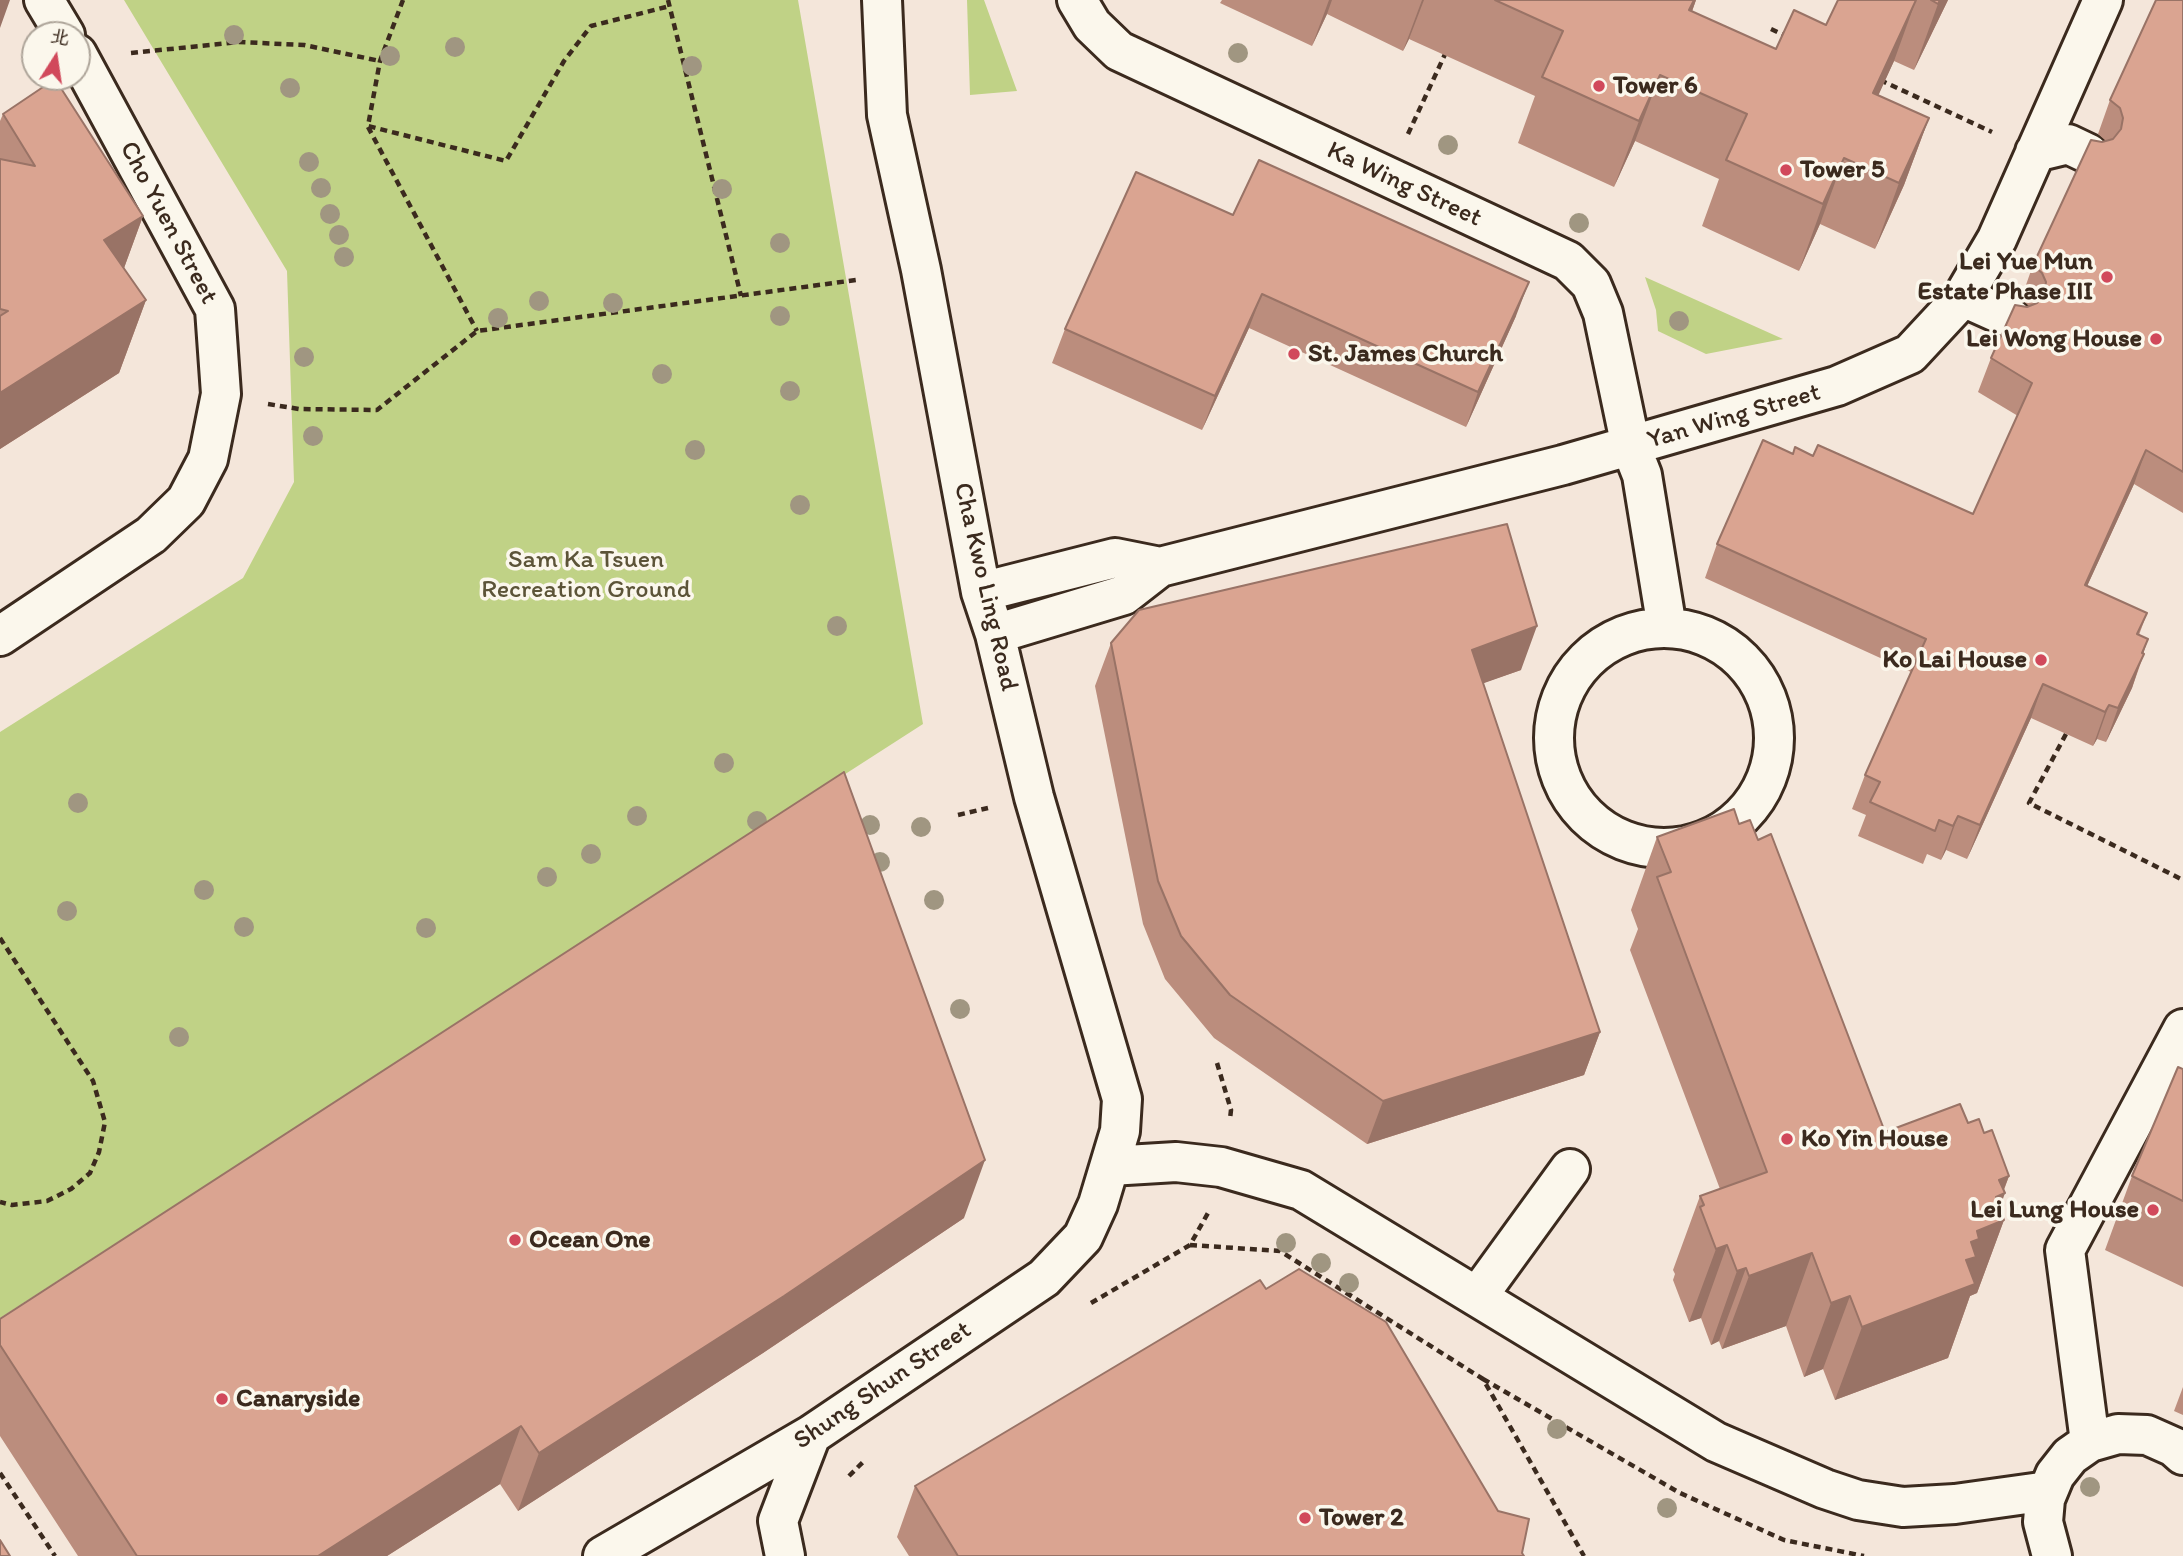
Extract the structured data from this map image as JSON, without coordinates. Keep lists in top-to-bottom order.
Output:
{
  "streets": {
    "street": [
      "Ka Wing Street",
      "Cho Yuen Street",
      "Yan Wing Street",
      "Cha Kwo Ling Road",
      "Shung Shun Street"
    ]
  },
  "crossings": [
    ["Ka Wing Street", "Yan Wing Street"],
    ["Yan Wing Street", "Cha Kwo Ling Road"],
    ["Cha Kwo Ling Road", "Shung Shun Street"]
  ],
  "parks": ["Sam Ka Tsuen Recreation Ground"],
  "places": [
    "Tower 6",
    "Tower 5",
    "Lei Yue Mun Estate Phase III",
    "Lei Wong House",
    "St. James Church",
    "Ko Lai House",
    "Ko Yin House",
    "Lei Lung House",
    "Ocean One",
    "Canaryside",
    "Tower 2"
  ],
  "north": "top"
}
